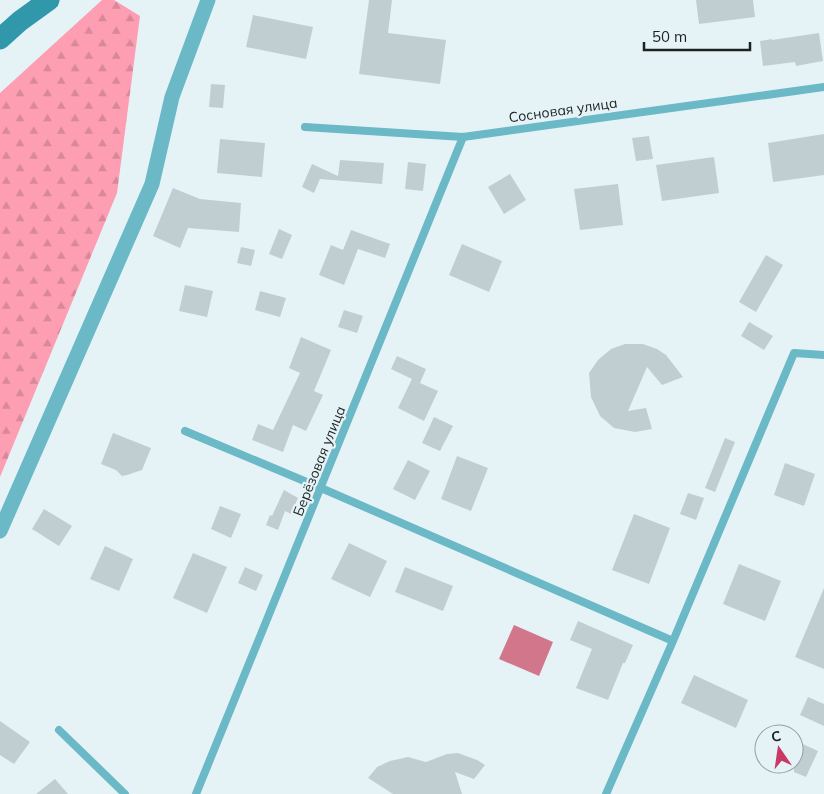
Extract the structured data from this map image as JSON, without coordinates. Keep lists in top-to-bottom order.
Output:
{
  "streets": {
    "lane": ["Сосновая улица", "Берёзовая улица"]
  },
  "crossings": [
    ["Сосновая улица", "Берёзовая улица"]
  ],
  "scale_bar": "50 m",
  "north": "top"
}
